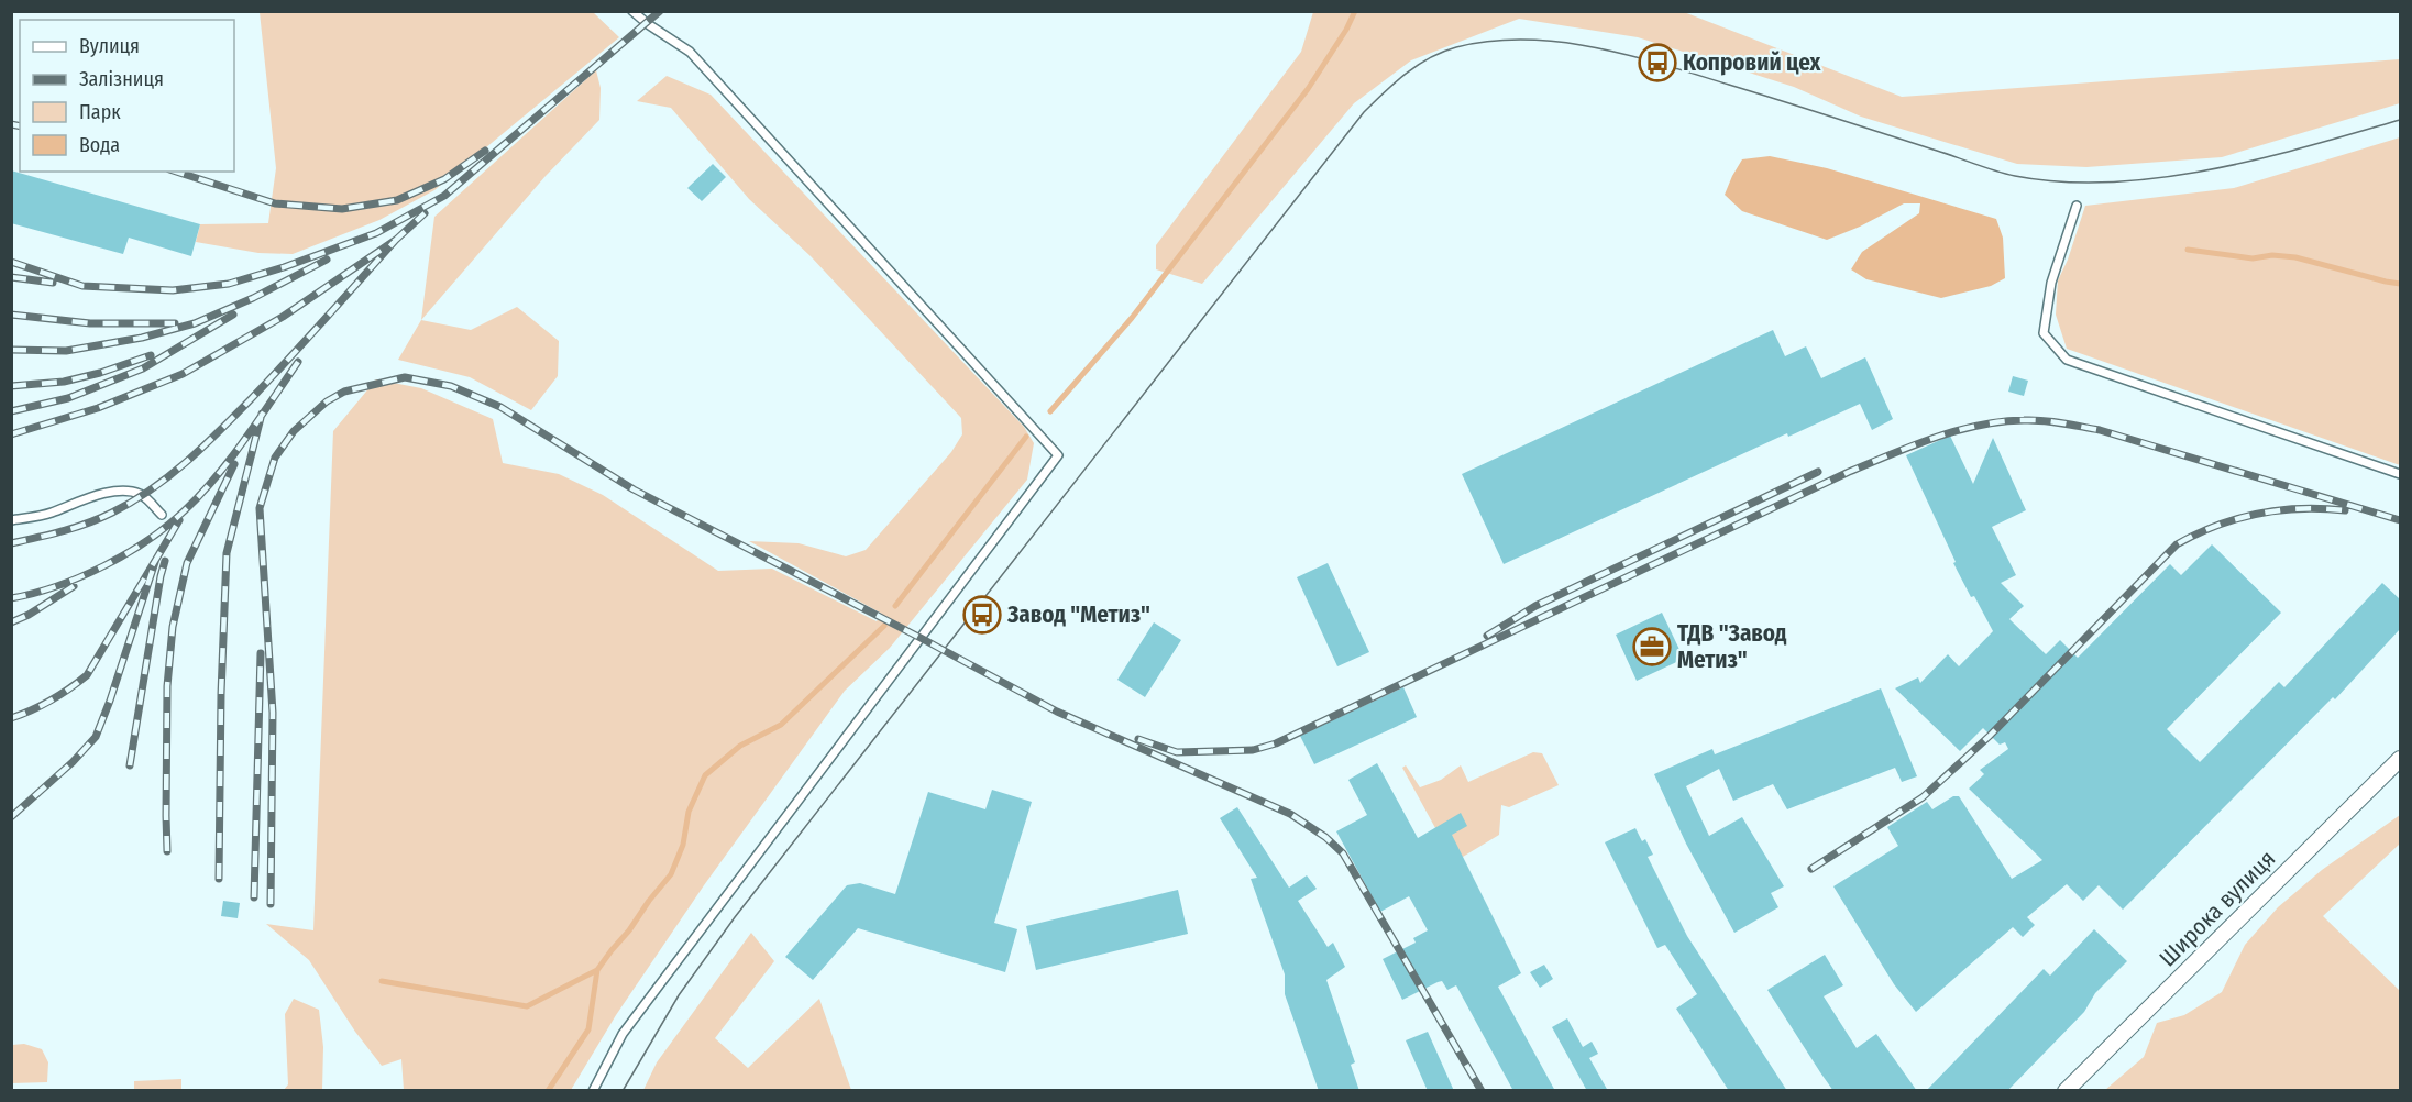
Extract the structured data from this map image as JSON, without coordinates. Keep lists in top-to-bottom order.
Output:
{
  "streets": {
    "street": ["Широка вулиця"]
  },
  "places": {
    "bus stop": ["Копровий цех", "Завод \"Метиз\""],
    "office": ["ТДВ \"Завод Метиз\""]
  },
  "legend": [
    "Вулиця",
    "Залізниця",
    "Парк",
    "Вода"
  ]
}
